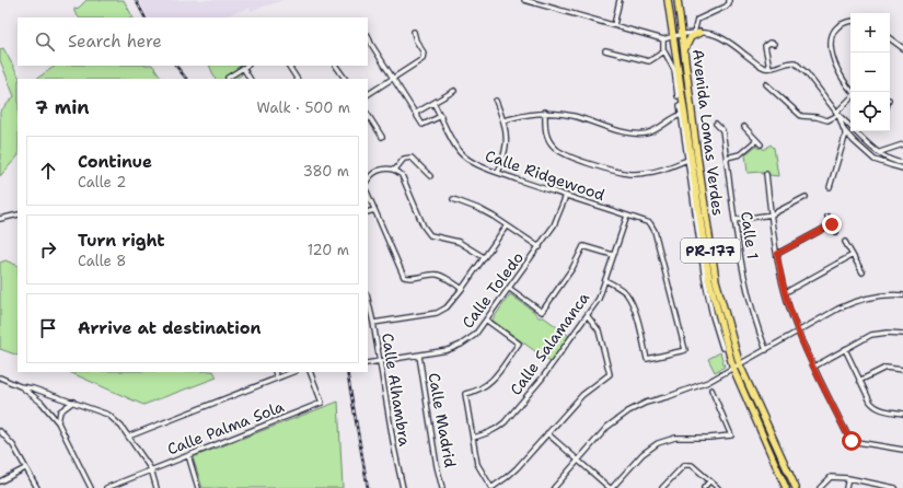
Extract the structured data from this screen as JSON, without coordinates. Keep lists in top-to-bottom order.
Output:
{
  "streets": {
    "highway": ["Avenida Lomas Verdes", "PR-177"],
    "street": [
      "Calle Ridgewood",
      "Calle 1",
      "Calle Toledo",
      "Calle Salamanca",
      "Calle Alhambra",
      "Calle Madrid",
      "Calle Palma Sola"
    ]
  },
  "crossings": [
    ["Calle Ridgewood", "Calle Toledo"],
    ["Calle Ridgewood", "Calle Salamanca"],
    ["Calle Toledo", "Calle Alhambra"],
    ["Calle Toledo", "Calle Madrid"]
  ],
  "page": {
    "map_buttons": ["+", "−"],
    "search": "Search here",
    "heading": ["7 min", "Walk · 500 m"],
    "list": [
      ["Continue", "Calle 2", "380 m"],
      ["Turn right", "Calle 8", "120 m"],
      "Arrive at destination"
    ]
  }
}
